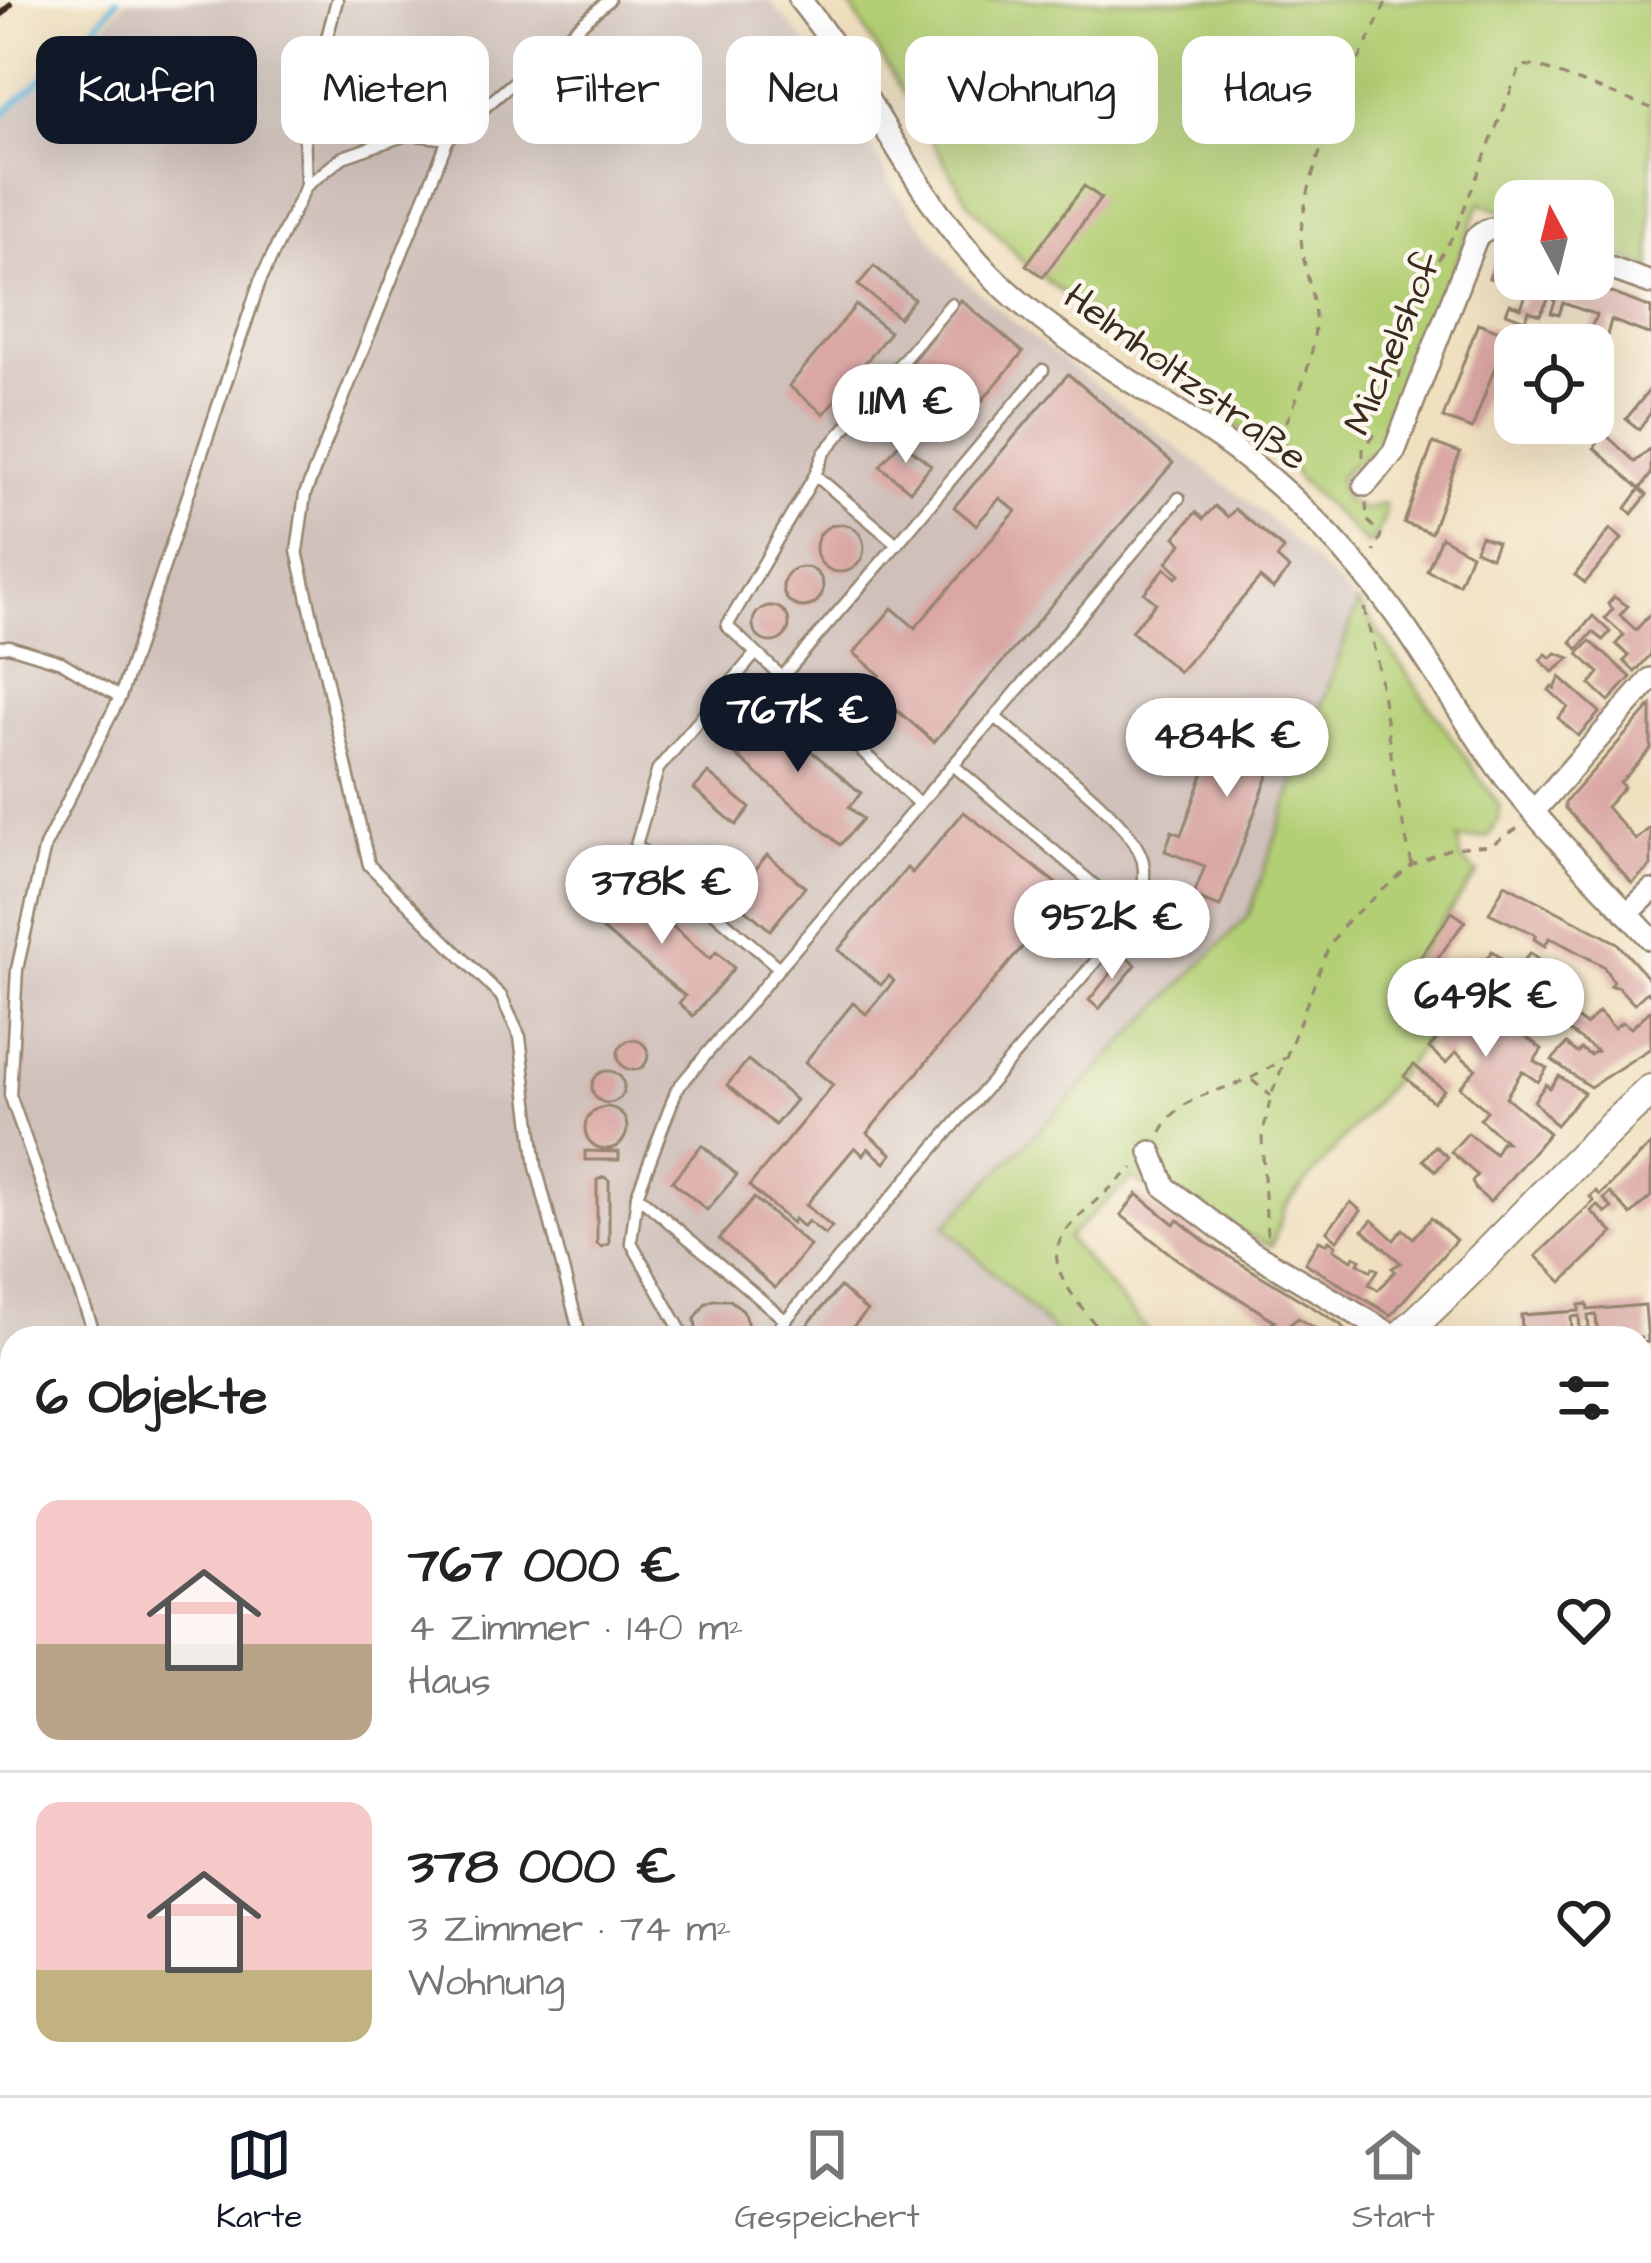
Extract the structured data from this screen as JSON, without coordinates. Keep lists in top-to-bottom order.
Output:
{
  "streets": {
    "street": ["Michelshof", "Helmholtzstraße"]
  },
  "north": "top",
  "page": {
    "chip": [
      "Kaufen",
      "Mieten",
      "Filter",
      "Neu",
      "Wohnung",
      "Haus"
    ],
    "price": [
      "1.1M €",
      "767K €",
      "484K €",
      "378K €",
      "952K €",
      "649K €"
    ],
    "heading": "6 Objekte",
    "list": [
      {
        "name": "767 000 €",
        "note": "4 Zimmer · 140 m² · Haus"
      },
      {
        "name": "378 000 €",
        "note": "3 Zimmer · 74 m² · Wohnung"
      }
    ],
    "tabs": ["Karte", "Gespeichert", "Start"]
  }
}
